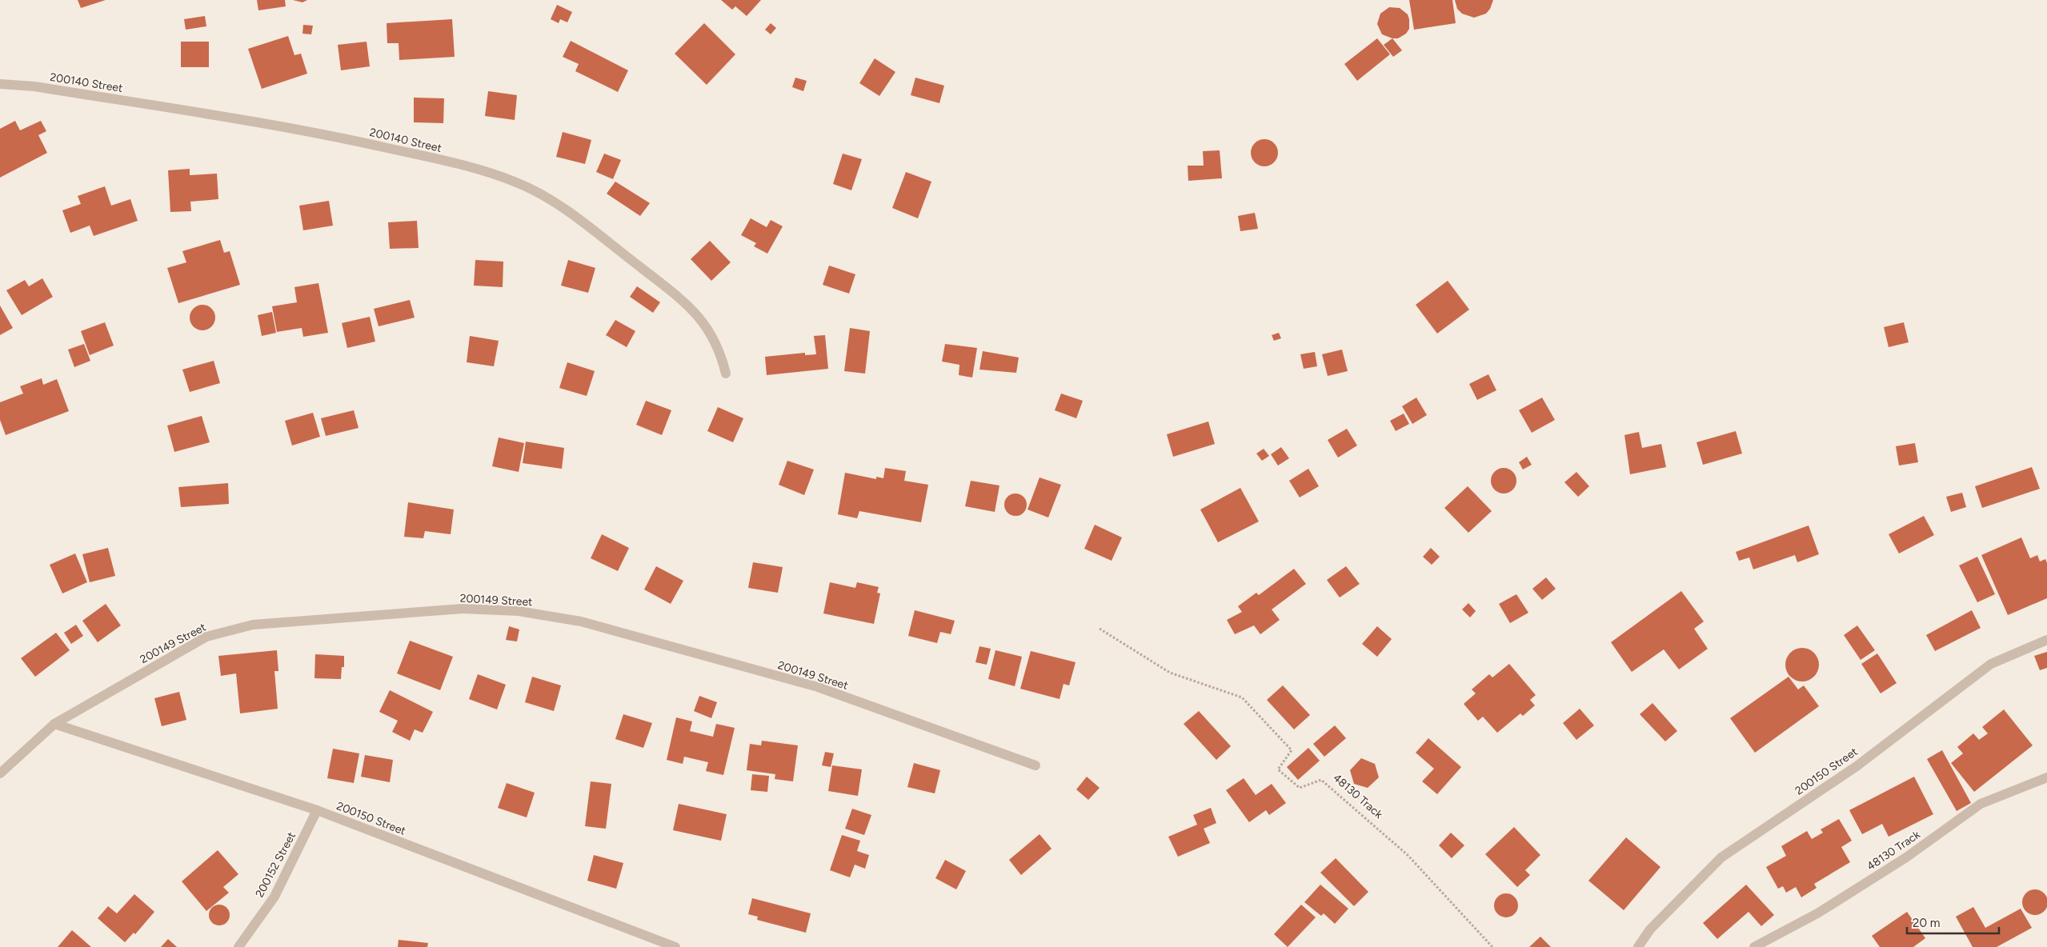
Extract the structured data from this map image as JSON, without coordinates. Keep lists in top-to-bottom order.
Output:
{
  "streets": {
    "street": [
      "200140 Street",
      "200149 Street",
      "200150 Street",
      "48130 Track",
      "200152 Street"
    ]
  },
  "crossings": [
    ["200149 Street", "200150 Street"],
    ["200150 Street", "200152 Street"]
  ],
  "scale_bar": "20 m"
}
